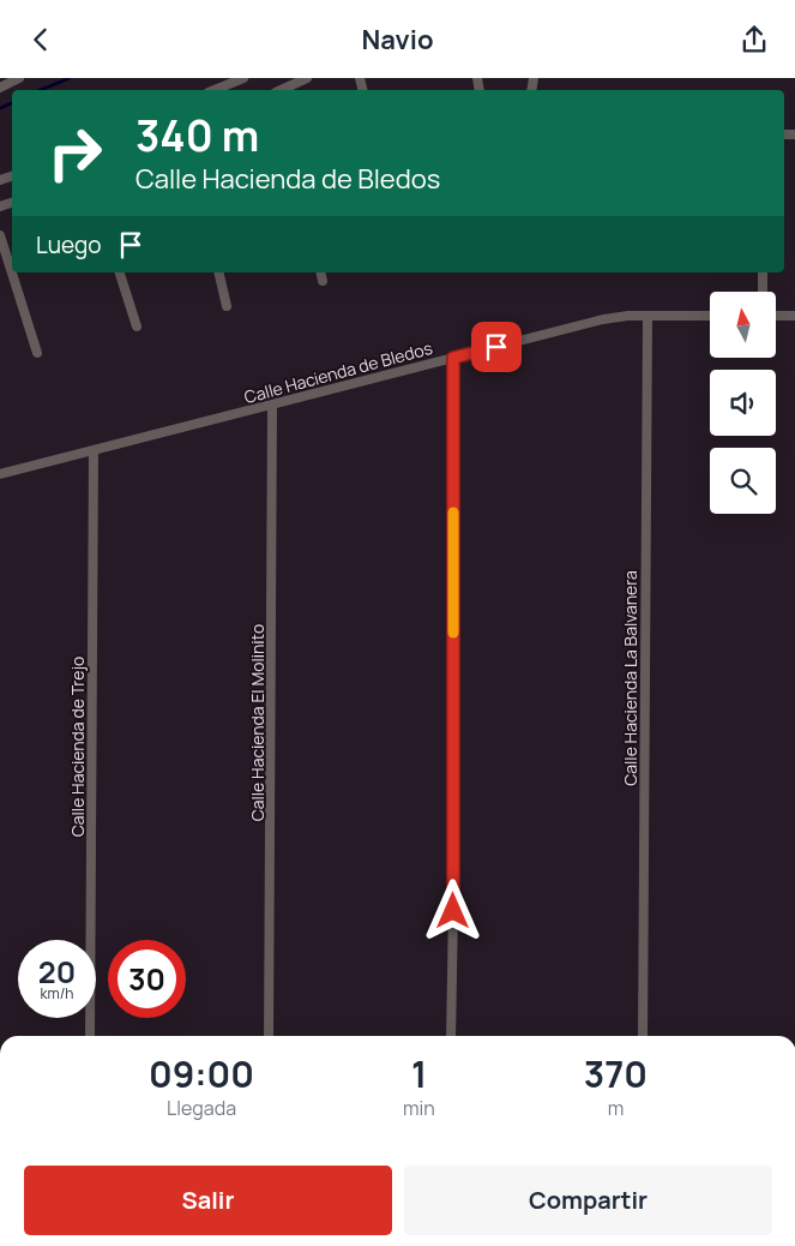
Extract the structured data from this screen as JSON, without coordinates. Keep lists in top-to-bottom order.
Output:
{
  "streets": {
    "street": [
      "Calle Hacienda de Bledos",
      "Calle Hacienda La Balvanera",
      "Calle Hacienda El Molinito",
      "Calle Hacienda de Trejo"
    ]
  },
  "crossings": [
    ["Calle Hacienda de Bledos", "Calle Hacienda La Balvanera"],
    ["Calle Hacienda de Bledos", "Calle Hacienda El Molinito"],
    ["Calle Hacienda de Bledos", "Calle Hacienda de Trejo"]
  ],
  "north": "top",
  "page": {
    "header": "Navio",
    "turn": ["340 m", "Calle Hacienda de Bledos"],
    "then": "Luego",
    "speed": "20 km/h",
    "limit": "30",
    "eta": [
      "09:00",
      "Llegada",
      "1",
      "min",
      "370",
      "m"
    ],
    "buttons": ["Salir", "Compartir"]
  }
}
